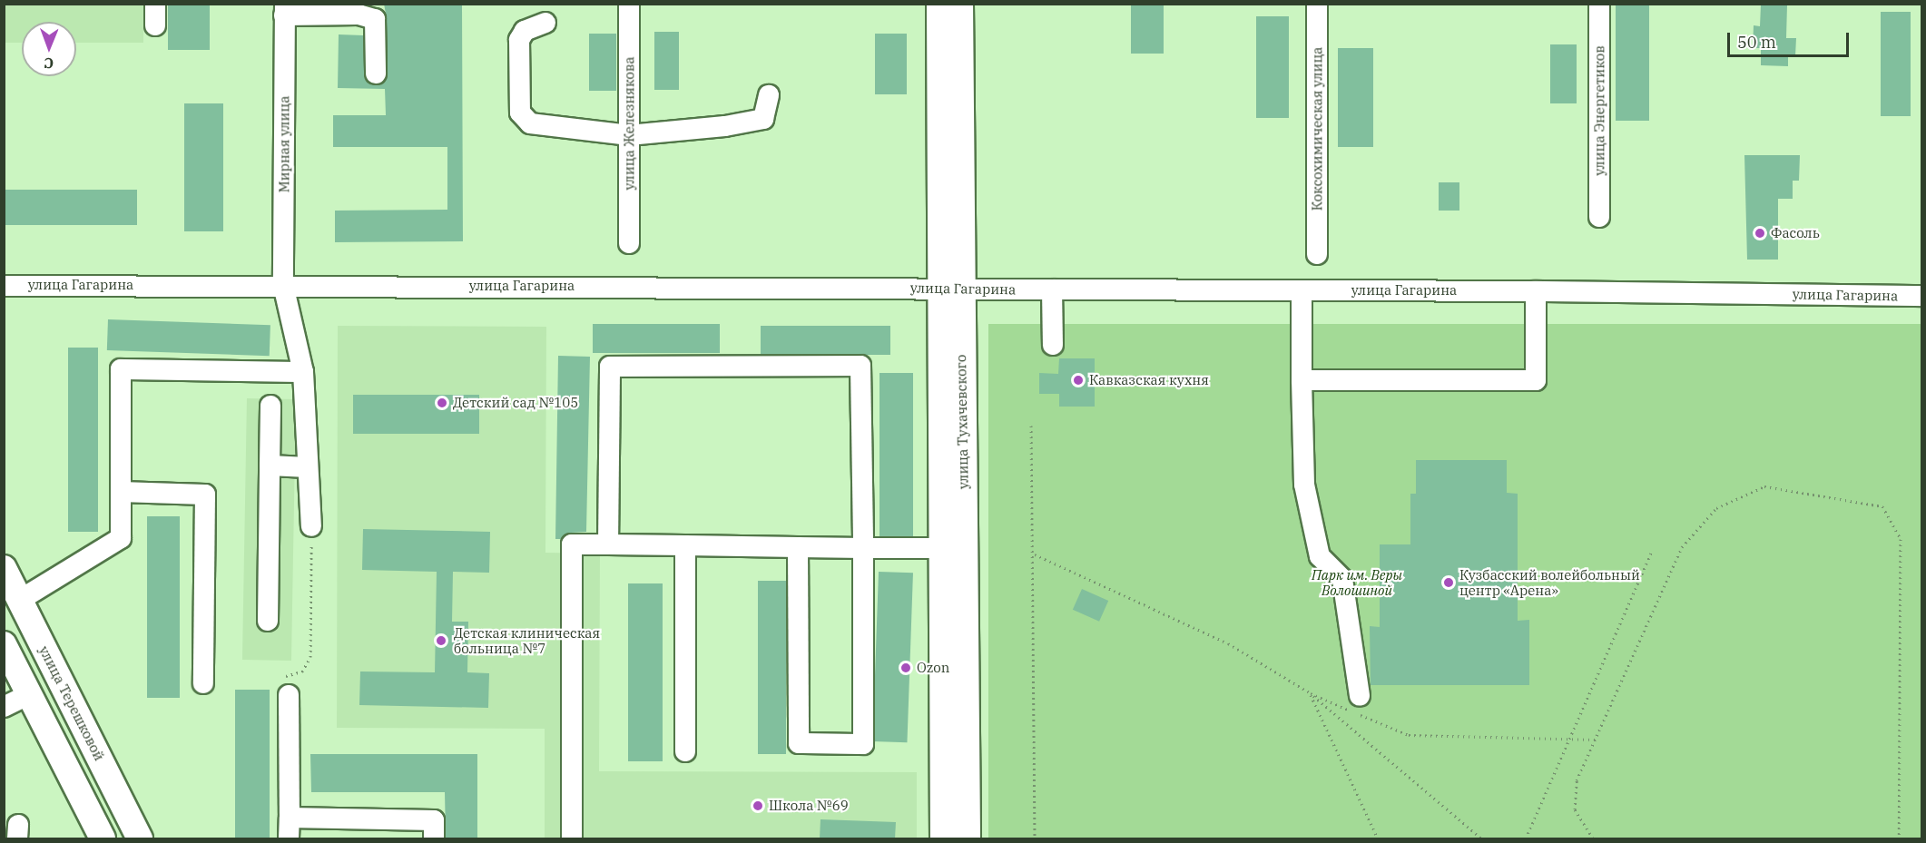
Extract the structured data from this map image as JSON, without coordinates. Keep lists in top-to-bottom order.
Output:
{
  "streets": {
    "main road": ["улица Тухачевского", "улица Терешковой"],
    "street": [
      "улица Энергетиков",
      "улица Железнякова",
      "Коксохимическая улица",
      "Мирная улица",
      "улица Гагарина"
    ]
  },
  "crossings": [
    ["Мирная улица", "улица Гагарина"],
    ["улица Гагарина", "улица Тухачевского"]
  ],
  "parks": ["Парк им. Веры Волошиной"],
  "places": [
    "Фасоль",
    "Кавказская кухня",
    "Детский сад №105",
    "Кузбасский волейбольный центр «Арена»",
    "Детская клиническая больница №7",
    "Ozon",
    "Школа №69"
  ],
  "scale_bar": "50 m",
  "north": "bottom"
}
